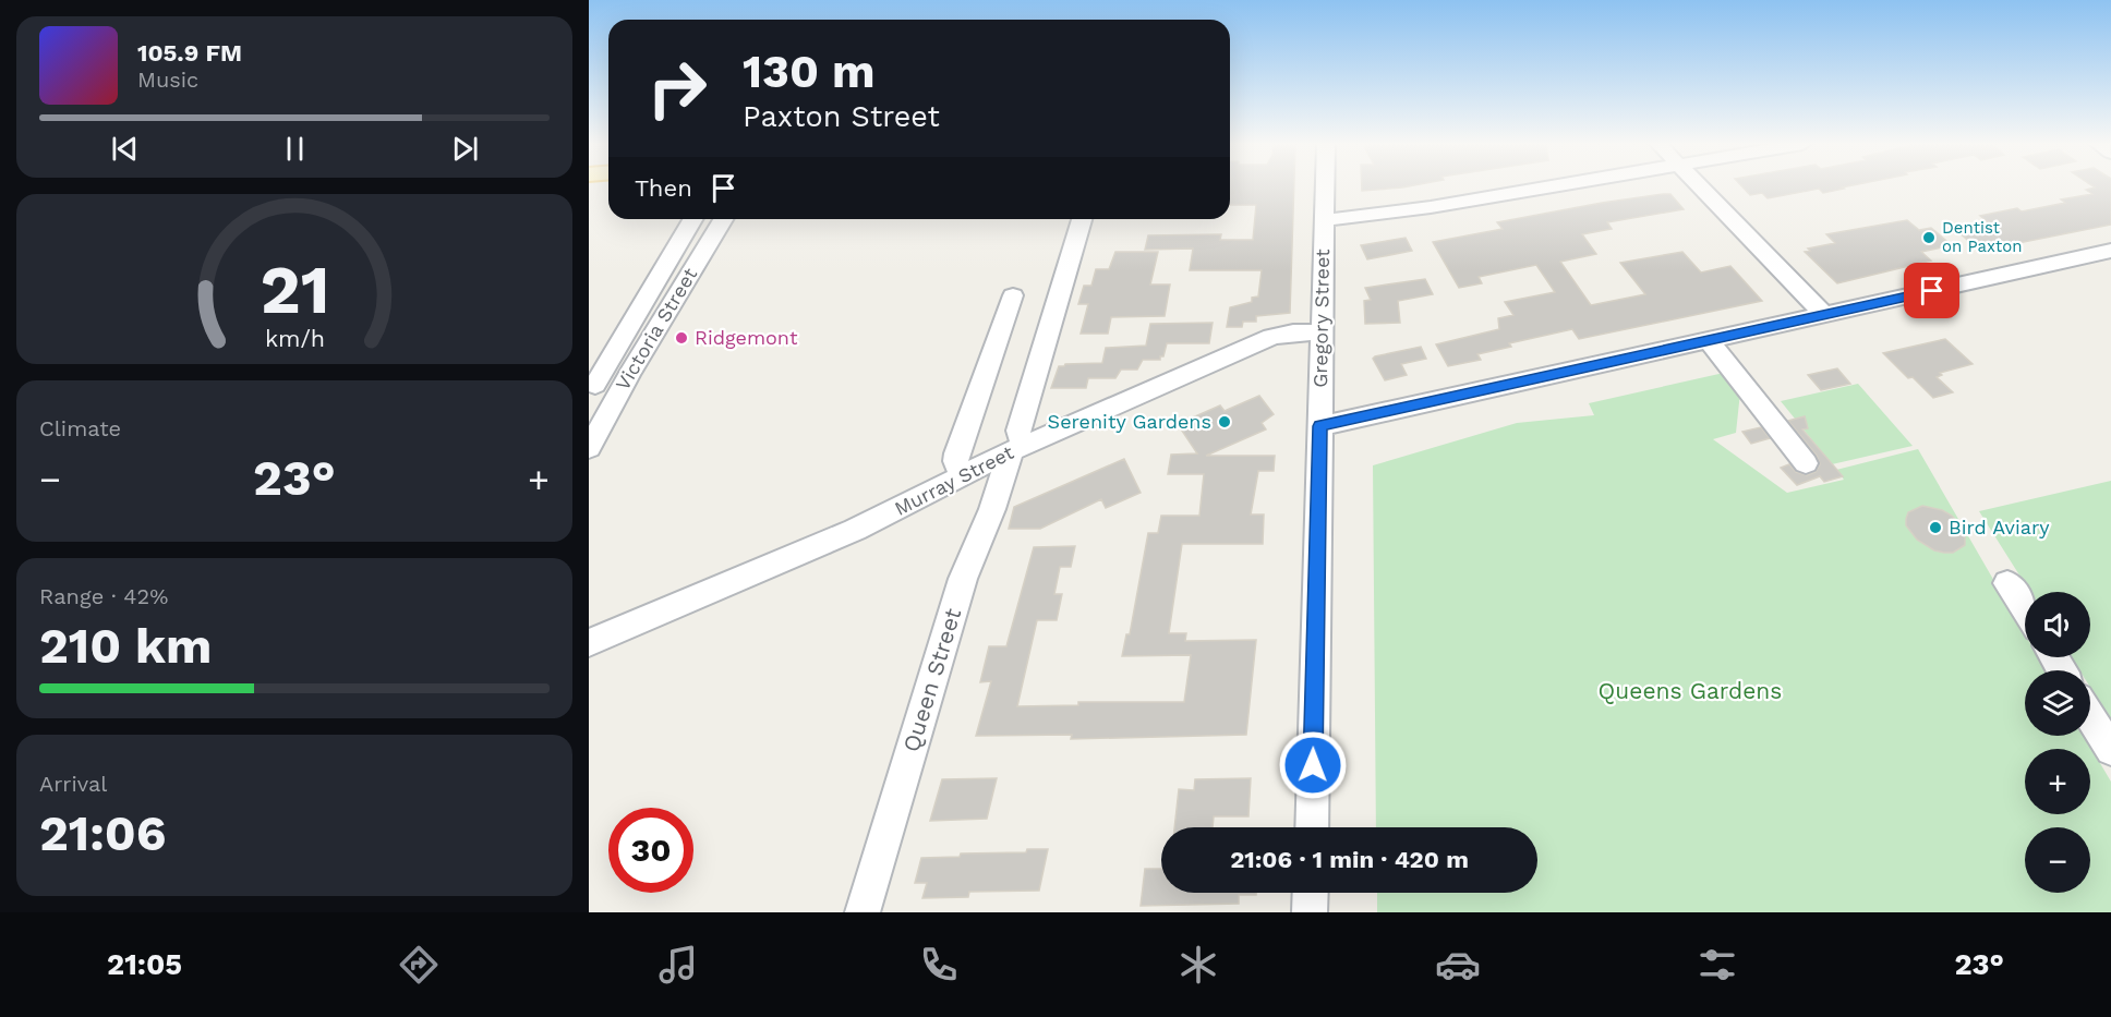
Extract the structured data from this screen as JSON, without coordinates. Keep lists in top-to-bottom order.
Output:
{
  "streets": {
    "street": [
      "Gregory Street",
      "Victoria Street",
      "Murray Street",
      "Queen Street"
    ]
  },
  "crossings": [
    ["Gregory Street", "Murray Street"],
    ["Murray Street", "Queen Street"]
  ],
  "parks": ["Queens Gardens"],
  "places": [
    "Dentist on Paxton",
    "Ridgemont",
    "Serenity Gardens",
    "Bird Aviary"
  ],
  "page": {
    "turn": ["130 m", "Paxton Street"],
    "song": ["105.9 FM", "Music"],
    "then": "Then",
    "tile": [
      "Climate",
      ["Range · 42%", "210 km"],
      ["Arrival", "21:06"]
    ],
    "heat": ["−", "23°", "+"],
    "map_buttons": ["+", "−"],
    "limit": "30",
    "trip": "21:06 · 1 min · 420 m",
    "tabs": ["21:05", "23°"],
    "gauge": ["21", "km/h"]
  }
}
